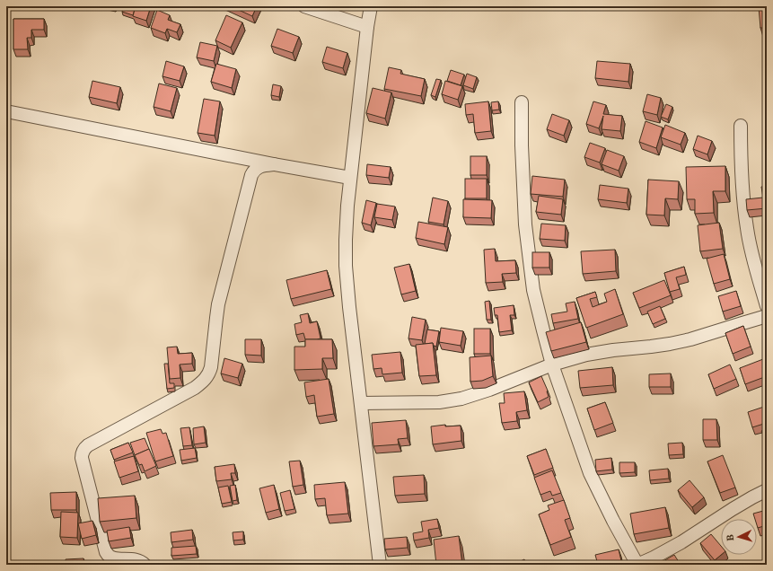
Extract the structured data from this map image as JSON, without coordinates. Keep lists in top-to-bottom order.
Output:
{
  "north": "left"
}
